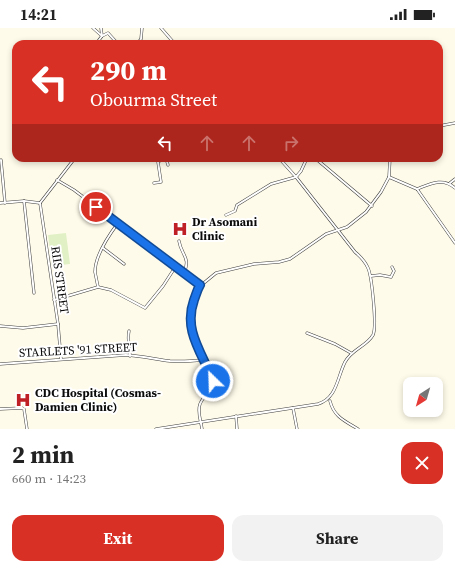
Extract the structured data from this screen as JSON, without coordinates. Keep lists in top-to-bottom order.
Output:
{
  "streets": {
    "street": ["RIIS STREET", "STARLETS '91 STREET"]
  },
  "crossings": [
    ["RIIS STREET", "STARLETS '91 STREET"]
  ],
  "places": {
    "hospital": ["Dr Asomani Clinic", "CDC Hospital (Cosmas- Damien Clinic)"]
  },
  "north": "bottom left",
  "page": {
    "status": "14:21",
    "turn": ["290 m", "Obourma Street"],
    "heading": ["2 min", "660 m · 14:23"],
    "buttons": ["Exit", "Share"]
  }
}
